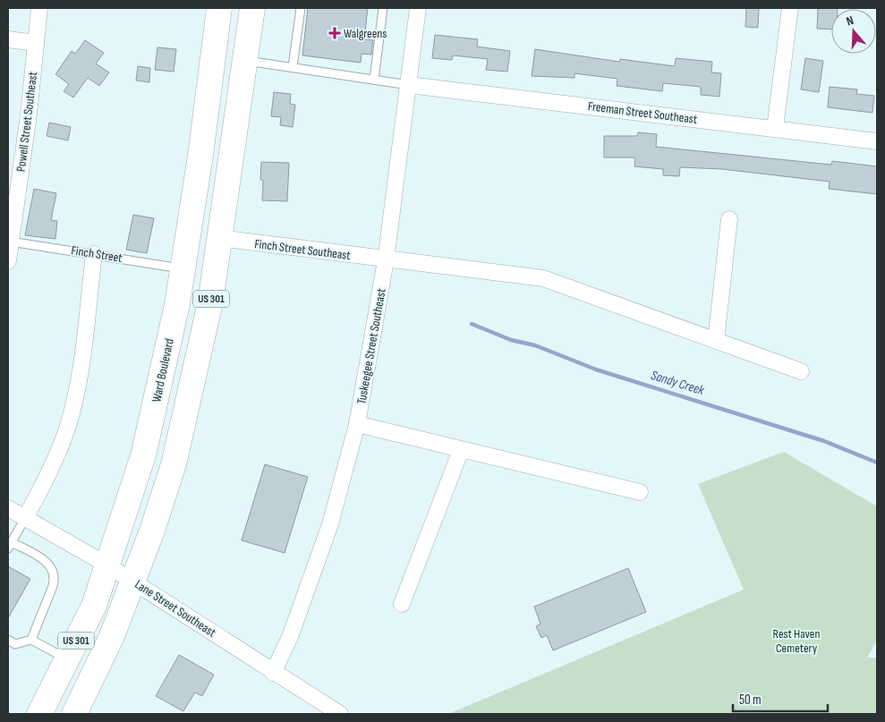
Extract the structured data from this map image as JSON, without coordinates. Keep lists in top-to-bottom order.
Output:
{
  "streets": {
    "highway": ["US 301", "Ward Boulevard"],
    "street": [
      "Freeman Street Southeast",
      "Powell Street Southeast",
      "Finch Street Southeast",
      "Tuskeegee Street Southeast",
      "Lane Street Southeast"
    ],
    "lane": ["Finch Street"]
  },
  "crossings": [
    ["Freeman Street Southeast", "Tuskeegee Street Southeast"],
    ["Powell Street Southeast", "Finch Street"],
    ["Finch Street Southeast", "US 301"],
    ["Finch Street Southeast", "Tuskeegee Street Southeast"],
    ["Finch Street", "Ward Boulevard"],
    ["US 301", "Lane Street Southeast"],
    ["Tuskeegee Street Southeast", "Lane Street Southeast"],
    ["Ward Boulevard", "Lane Street Southeast"]
  ],
  "water": ["Sandy Creek"],
  "parks": ["Rest Haven Cemetery"],
  "places": {
    "health": ["Walgreens"]
  },
  "scale_bar": "50 m",
  "north": "top"
}
